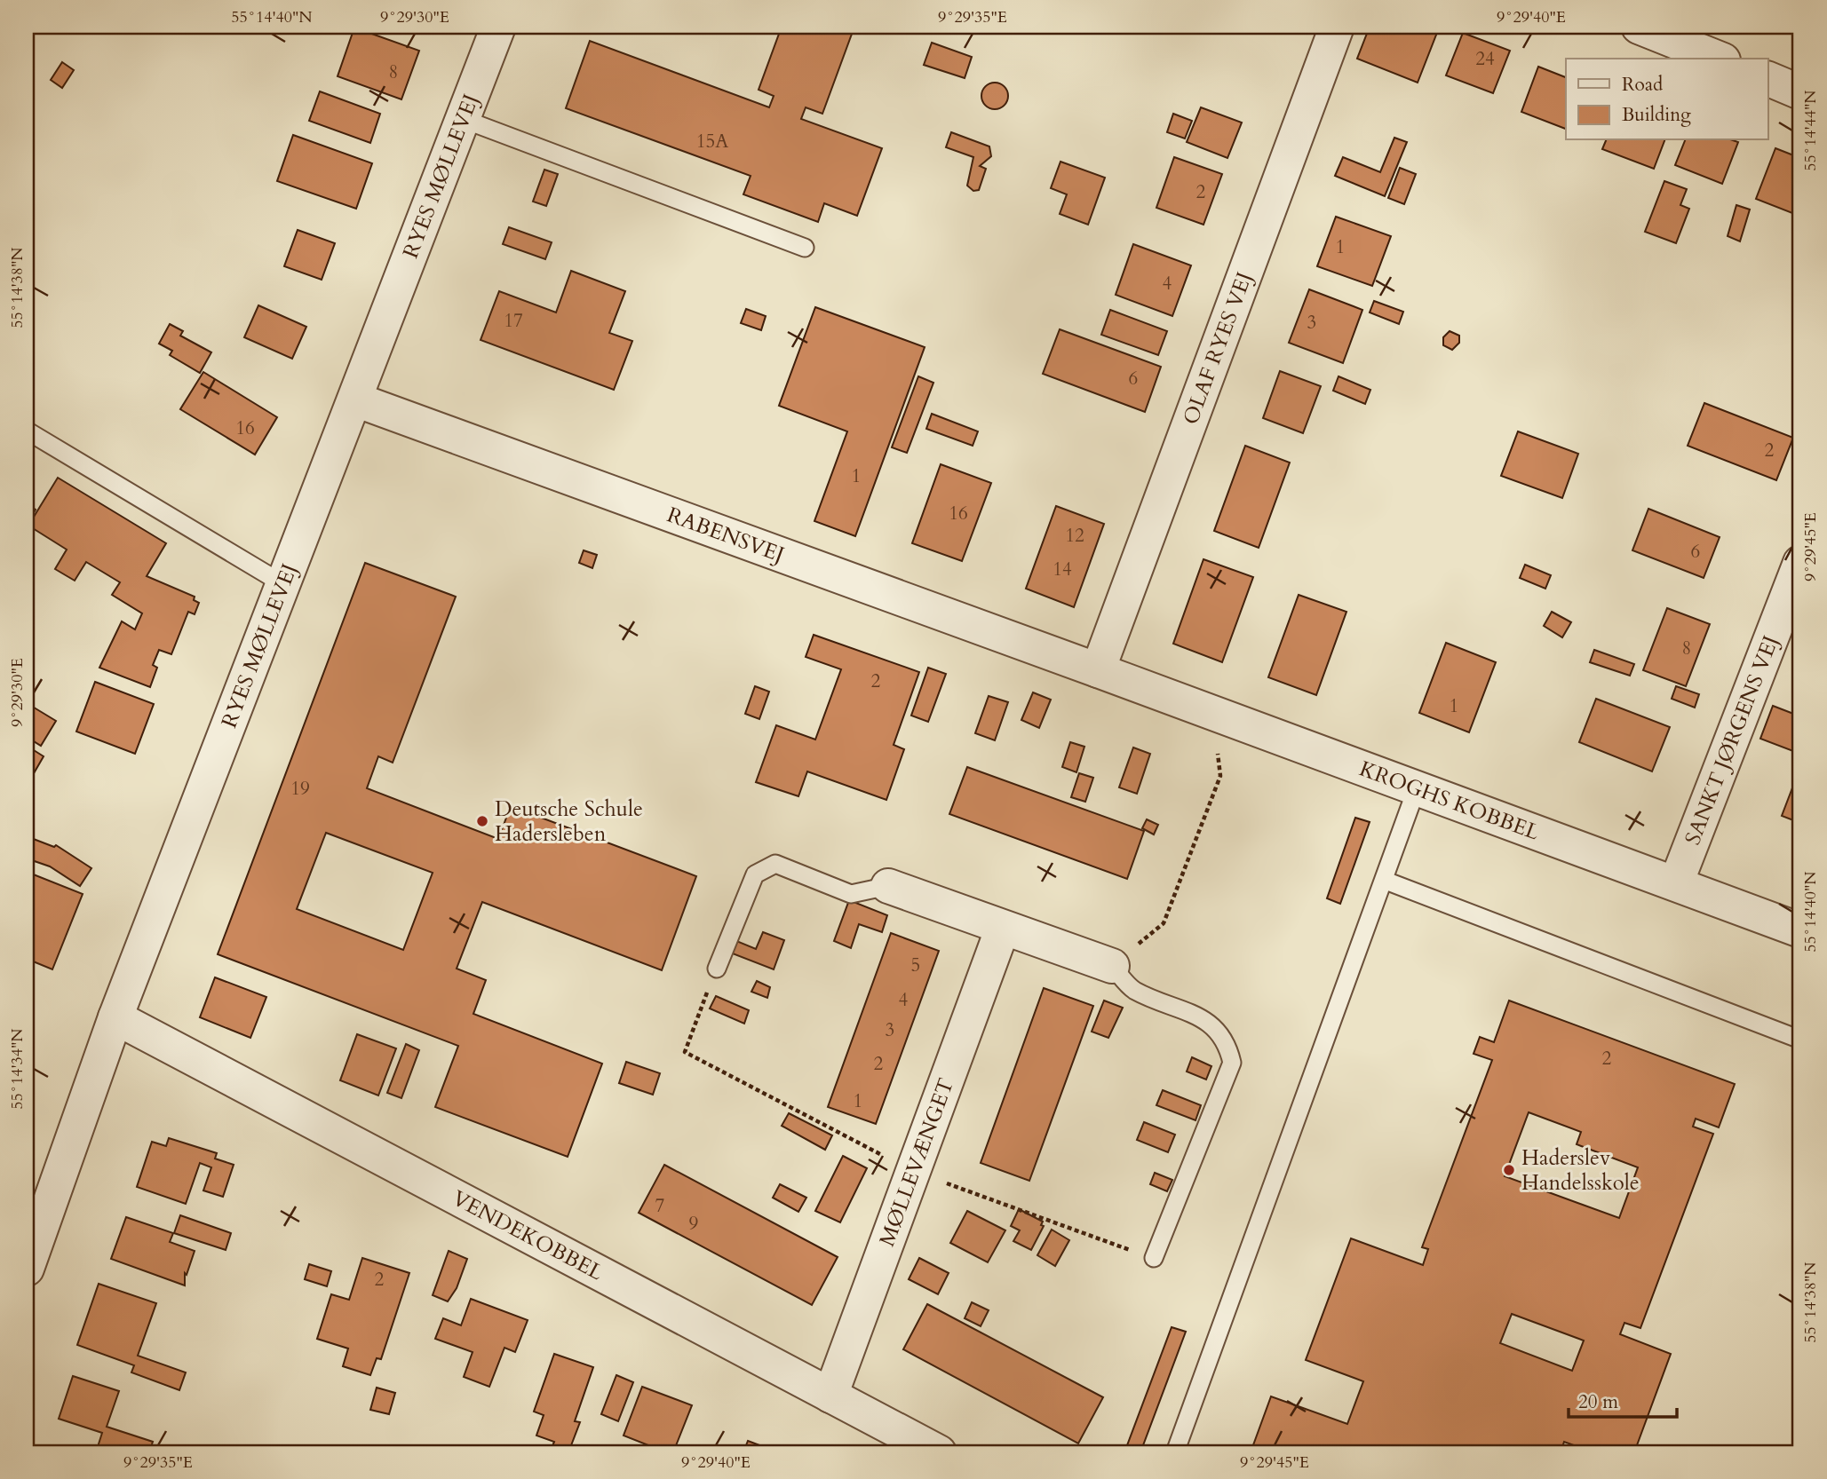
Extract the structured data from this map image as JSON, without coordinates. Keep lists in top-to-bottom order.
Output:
{
  "streets": {
    "street": [
      "RYES MØLLEVEJ",
      "OLAF RYES VEJ",
      "RABENSVEJ",
      "SANKT JØRGENS VEJ",
      "KROGHS KOBBEL",
      "MØLLEVÆNGET",
      "VENDEKOBBEL"
    ]
  },
  "crossings": [
    ["RYES MØLLEVEJ", "RABENSVEJ"],
    ["RYES MØLLEVEJ", "VENDEKOBBEL"],
    ["OLAF RYES VEJ", "RABENSVEJ"],
    ["OLAF RYES VEJ", "KROGHS KOBBEL"],
    ["RABENSVEJ", "KROGHS KOBBEL"],
    ["SANKT JØRGENS VEJ", "KROGHS KOBBEL"],
    ["MØLLEVÆNGET", "VENDEKOBBEL"]
  ],
  "places": ["Deutsche Schule Hadersleben", "Haderslev Handelsskole"],
  "house_numbers": [
    "24",
    "8",
    "15A",
    "2",
    "1",
    "4",
    "17",
    "3",
    "6",
    "16",
    "2",
    "1",
    "16",
    "12",
    "6",
    "14",
    "8",
    "2",
    "1",
    "19",
    "5",
    "4",
    "3",
    "2",
    "2",
    "1",
    "7",
    "9",
    "2"
  ],
  "legend": ["Road", "Building"],
  "scale_bar": "20 m",
  "coordinates": [
    "55°14'40\"N",
    "9°29'30\"E",
    "9°29'35\"E",
    "9°29'40\"E",
    "55°14'44\"N",
    "55°14'38\"N",
    "9°29'45\"E",
    "55°14'34\"N"
  ]
}
